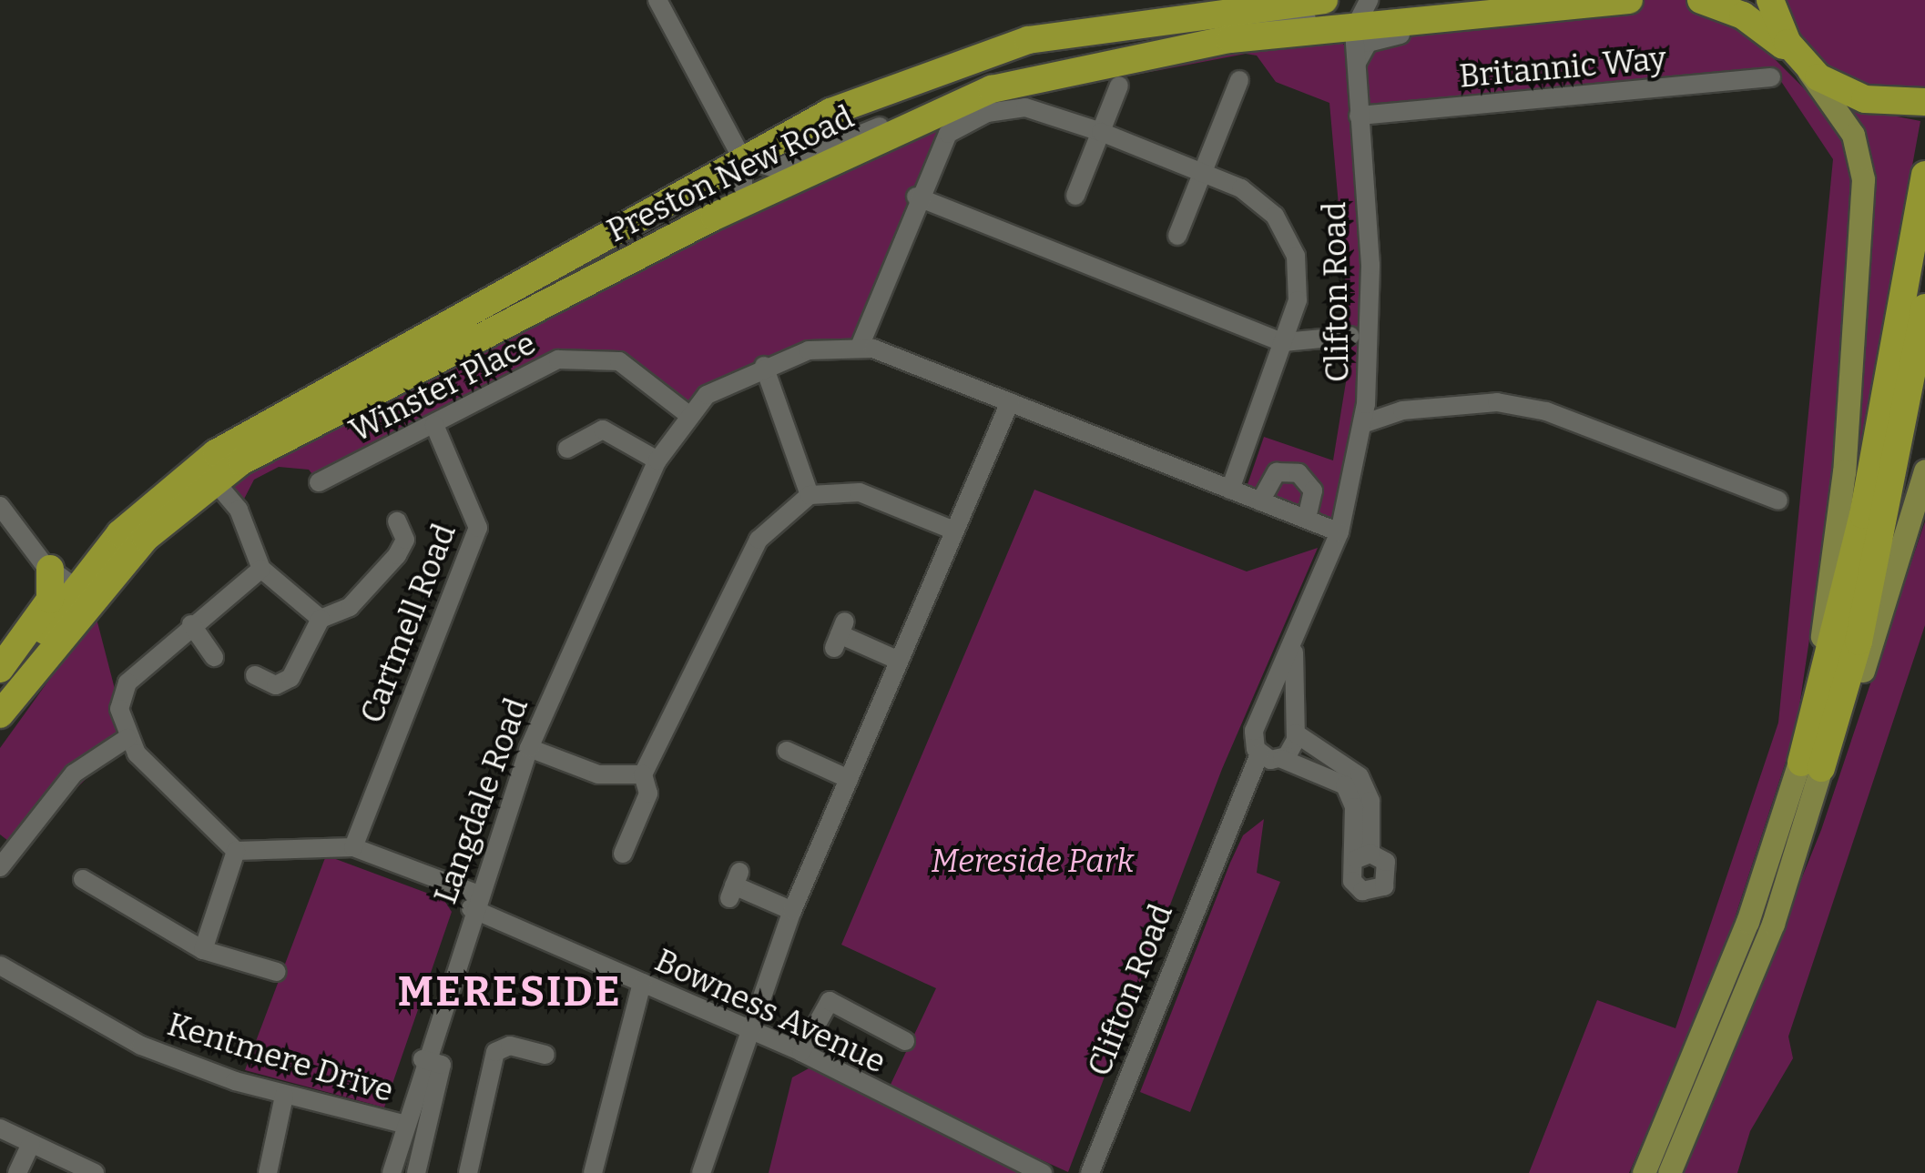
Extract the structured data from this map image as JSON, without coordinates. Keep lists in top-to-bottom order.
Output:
{
  "streets": {
    "highway": ["Preston New Road"],
    "street": [
      "Britannic Way",
      "Clifton Road",
      "Winster Place",
      "Cartmell Road",
      "Langdale Road",
      "Bowness Avenue",
      "Kentmere Drive"
    ]
  },
  "crossings": [
    ["Britannic Way", "Clifton Road"],
    ["Preston New Road", "Clifton Road"],
    ["Winster Place", "Cartmell Road"],
    ["Winster Place", "Langdale Road"],
    ["Cartmell Road", "Bowness Avenue"],
    ["Langdale Road", "Bowness Avenue"],
    ["Langdale Road", "Kentmere Drive"]
  ],
  "districts": ["MERESIDE"],
  "parks": ["Mereside Park"]
}
